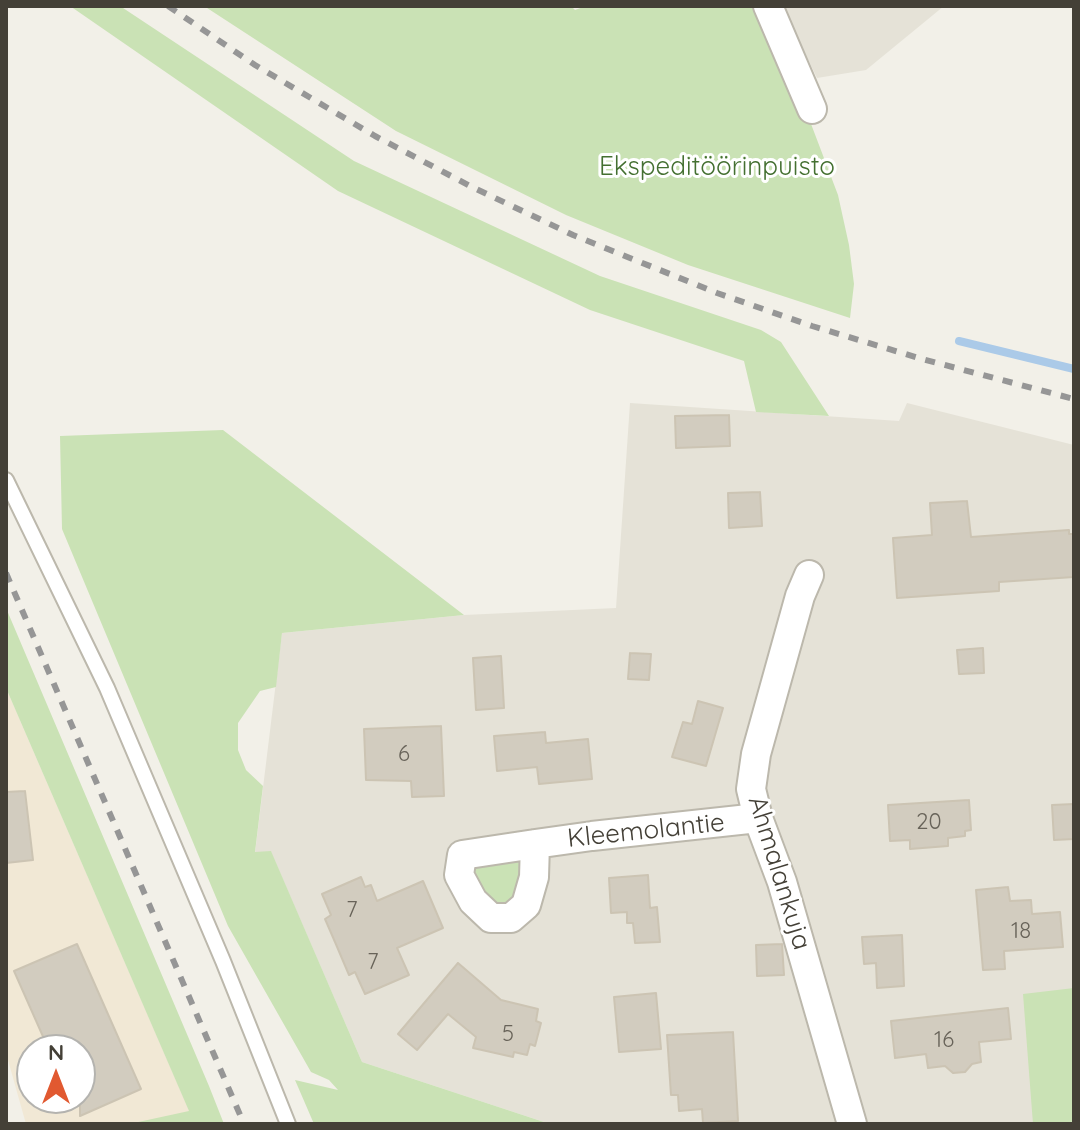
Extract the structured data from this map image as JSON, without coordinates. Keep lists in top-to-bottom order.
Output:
{
  "streets": {
    "street": ["Kleemolantie", "Ahmalankuja"]
  },
  "crossings": [
    ["Kleemolantie", "Ahmalankuja"]
  ],
  "parks": ["Ekspeditöörinpuisto"],
  "house_numbers": [
    "6",
    "20",
    "7",
    "18",
    "7",
    "5",
    "16"
  ],
  "north": "top"
}
